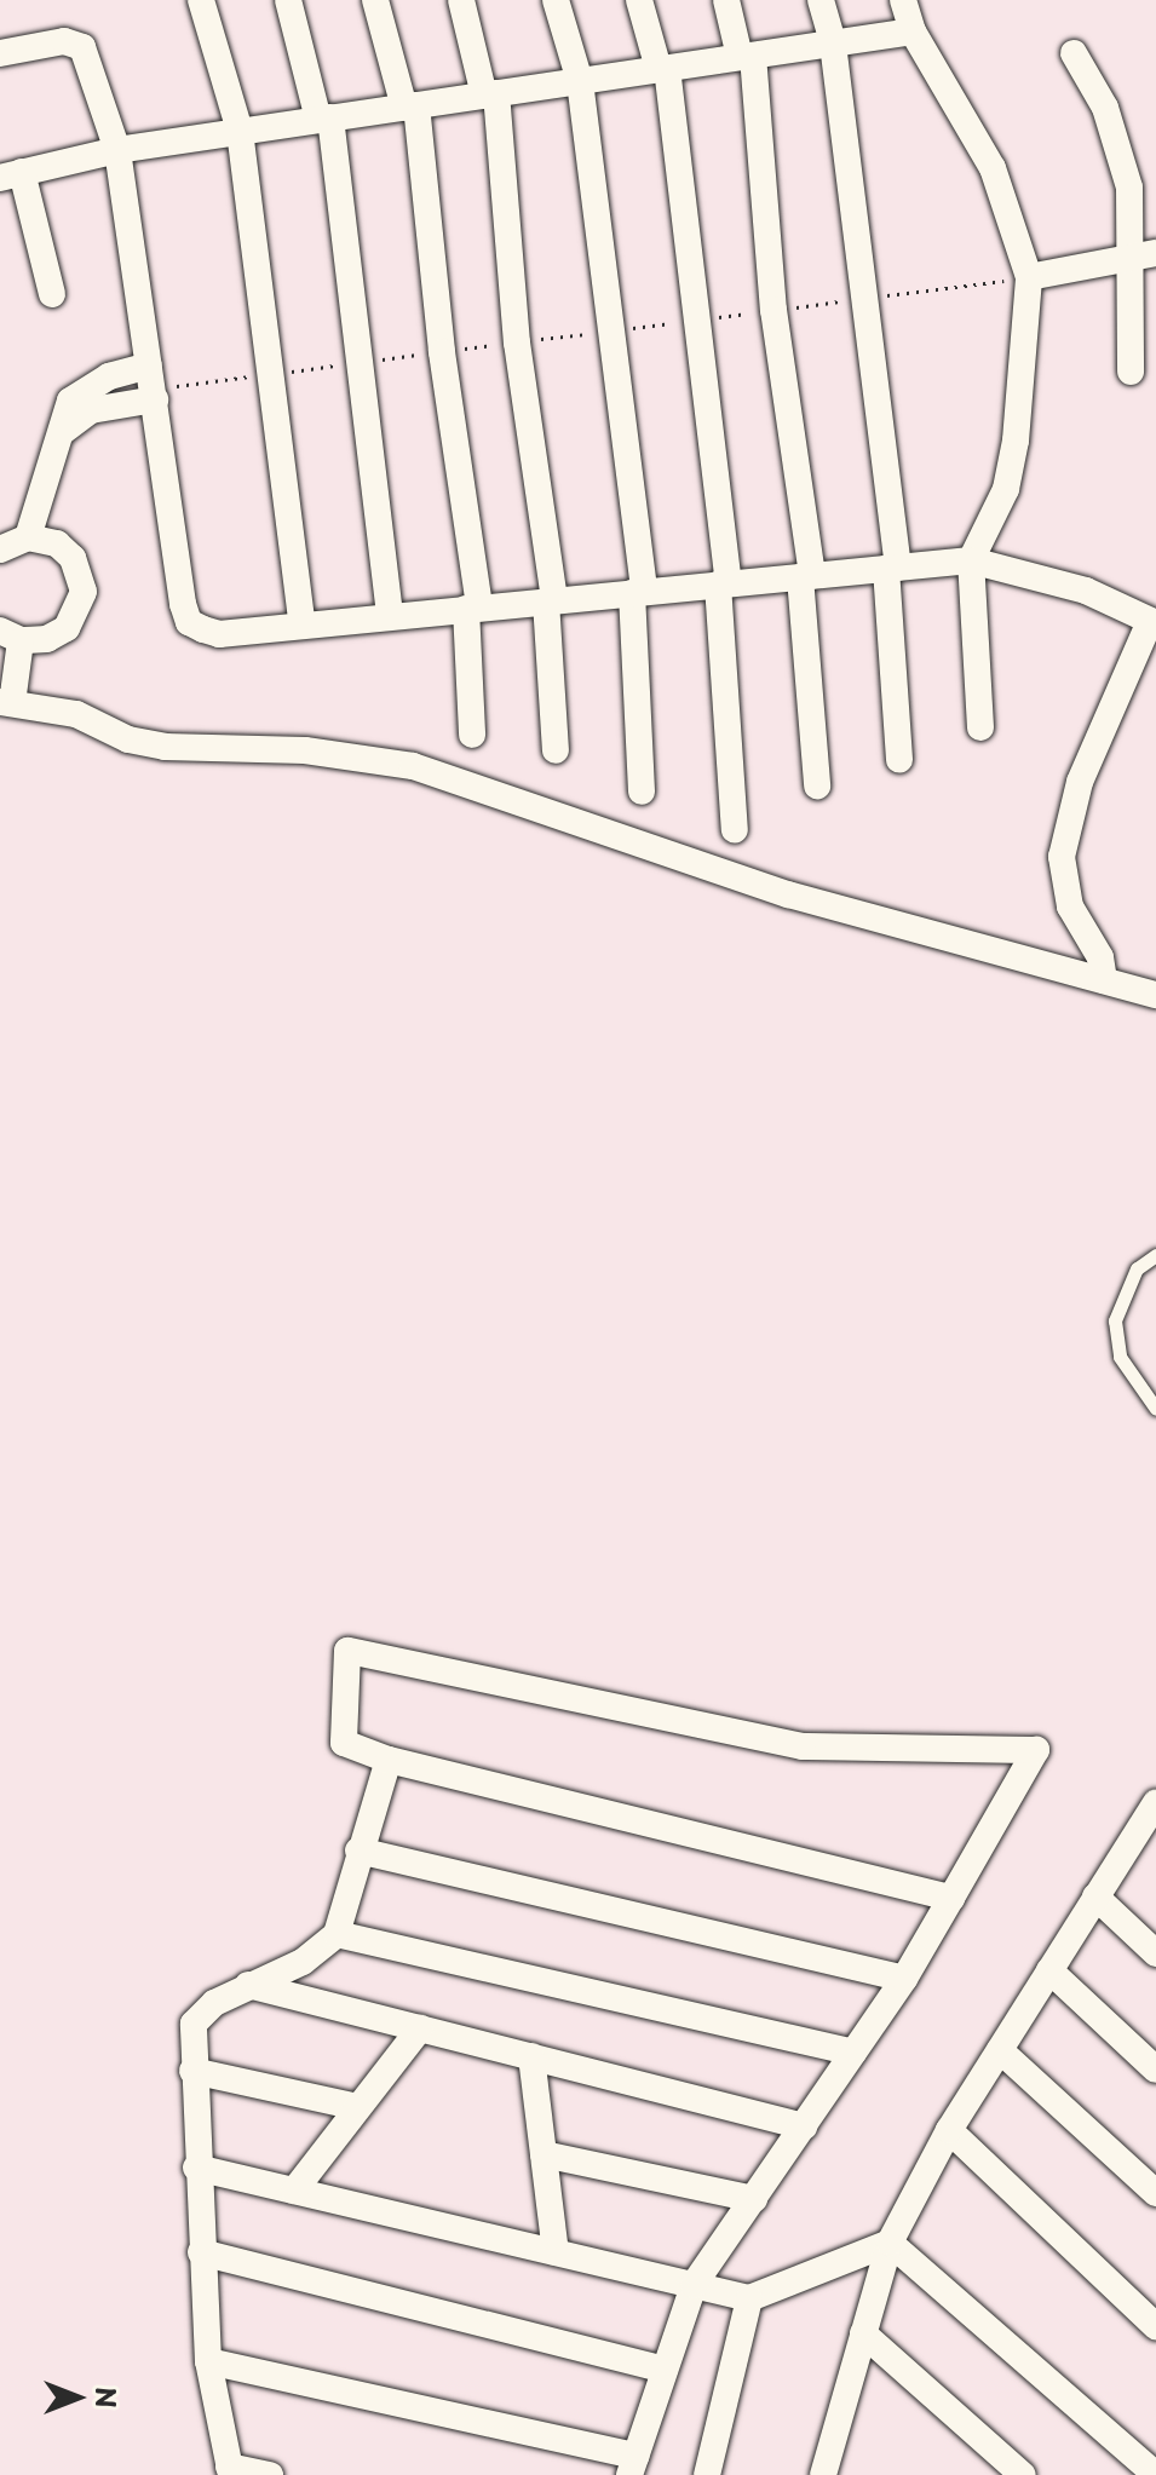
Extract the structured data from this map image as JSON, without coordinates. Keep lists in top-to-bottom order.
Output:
{
  "north": "right"
}
